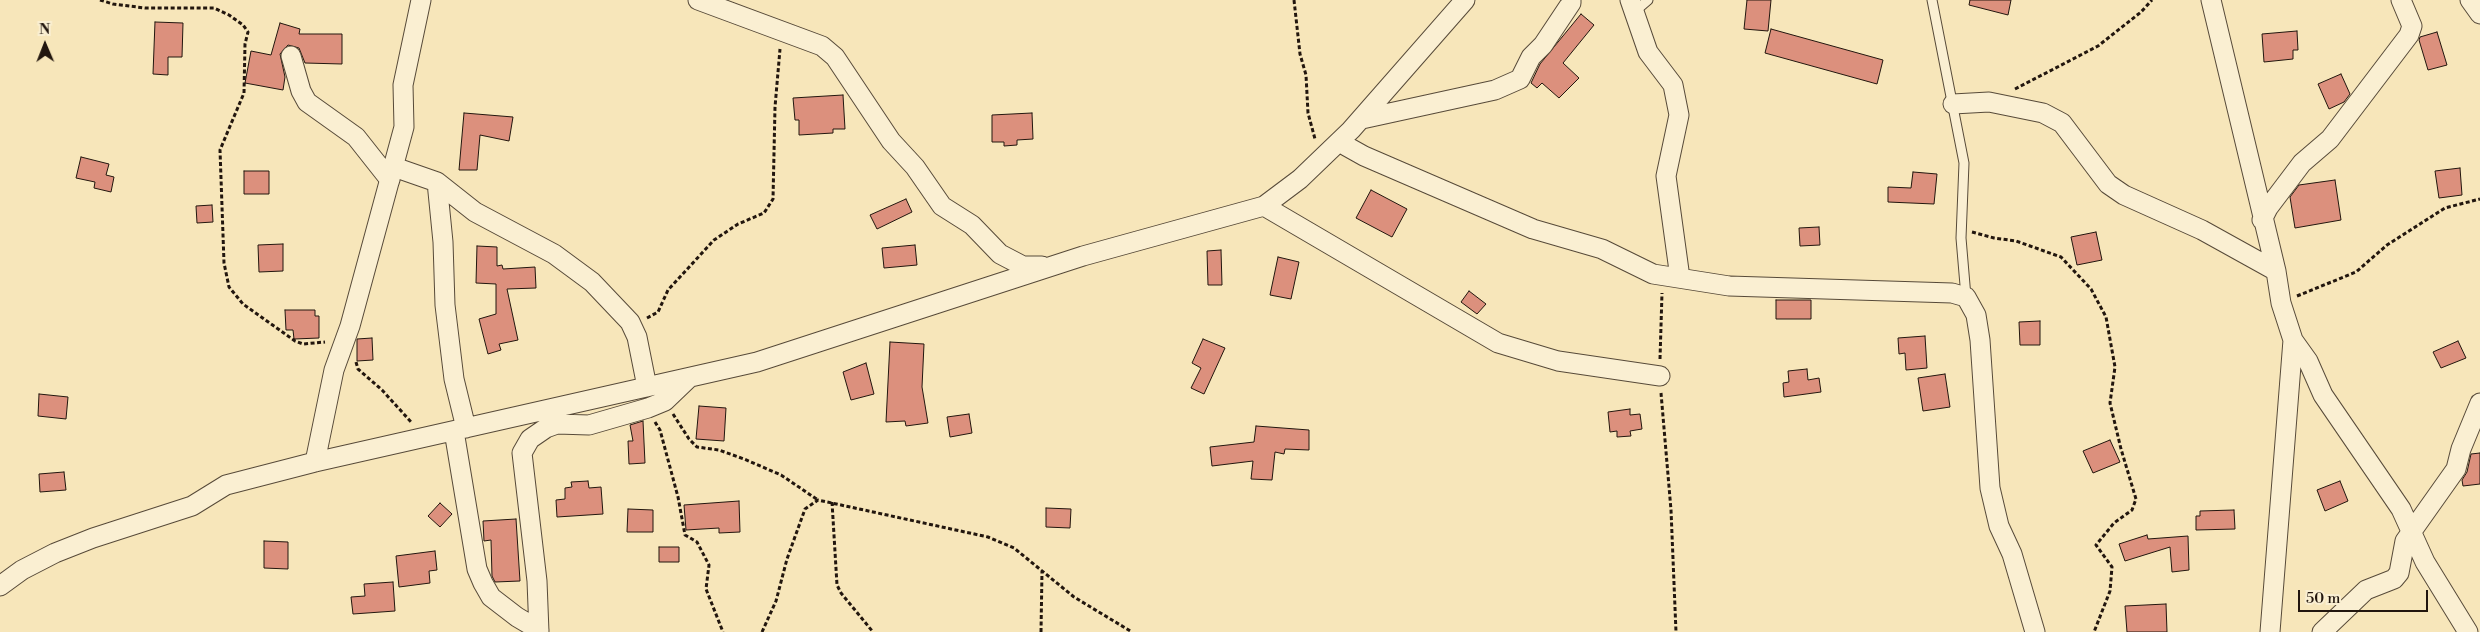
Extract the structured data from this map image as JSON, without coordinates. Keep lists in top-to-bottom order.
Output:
{
  "scale_bar": "50 m",
  "north": "top"
}
